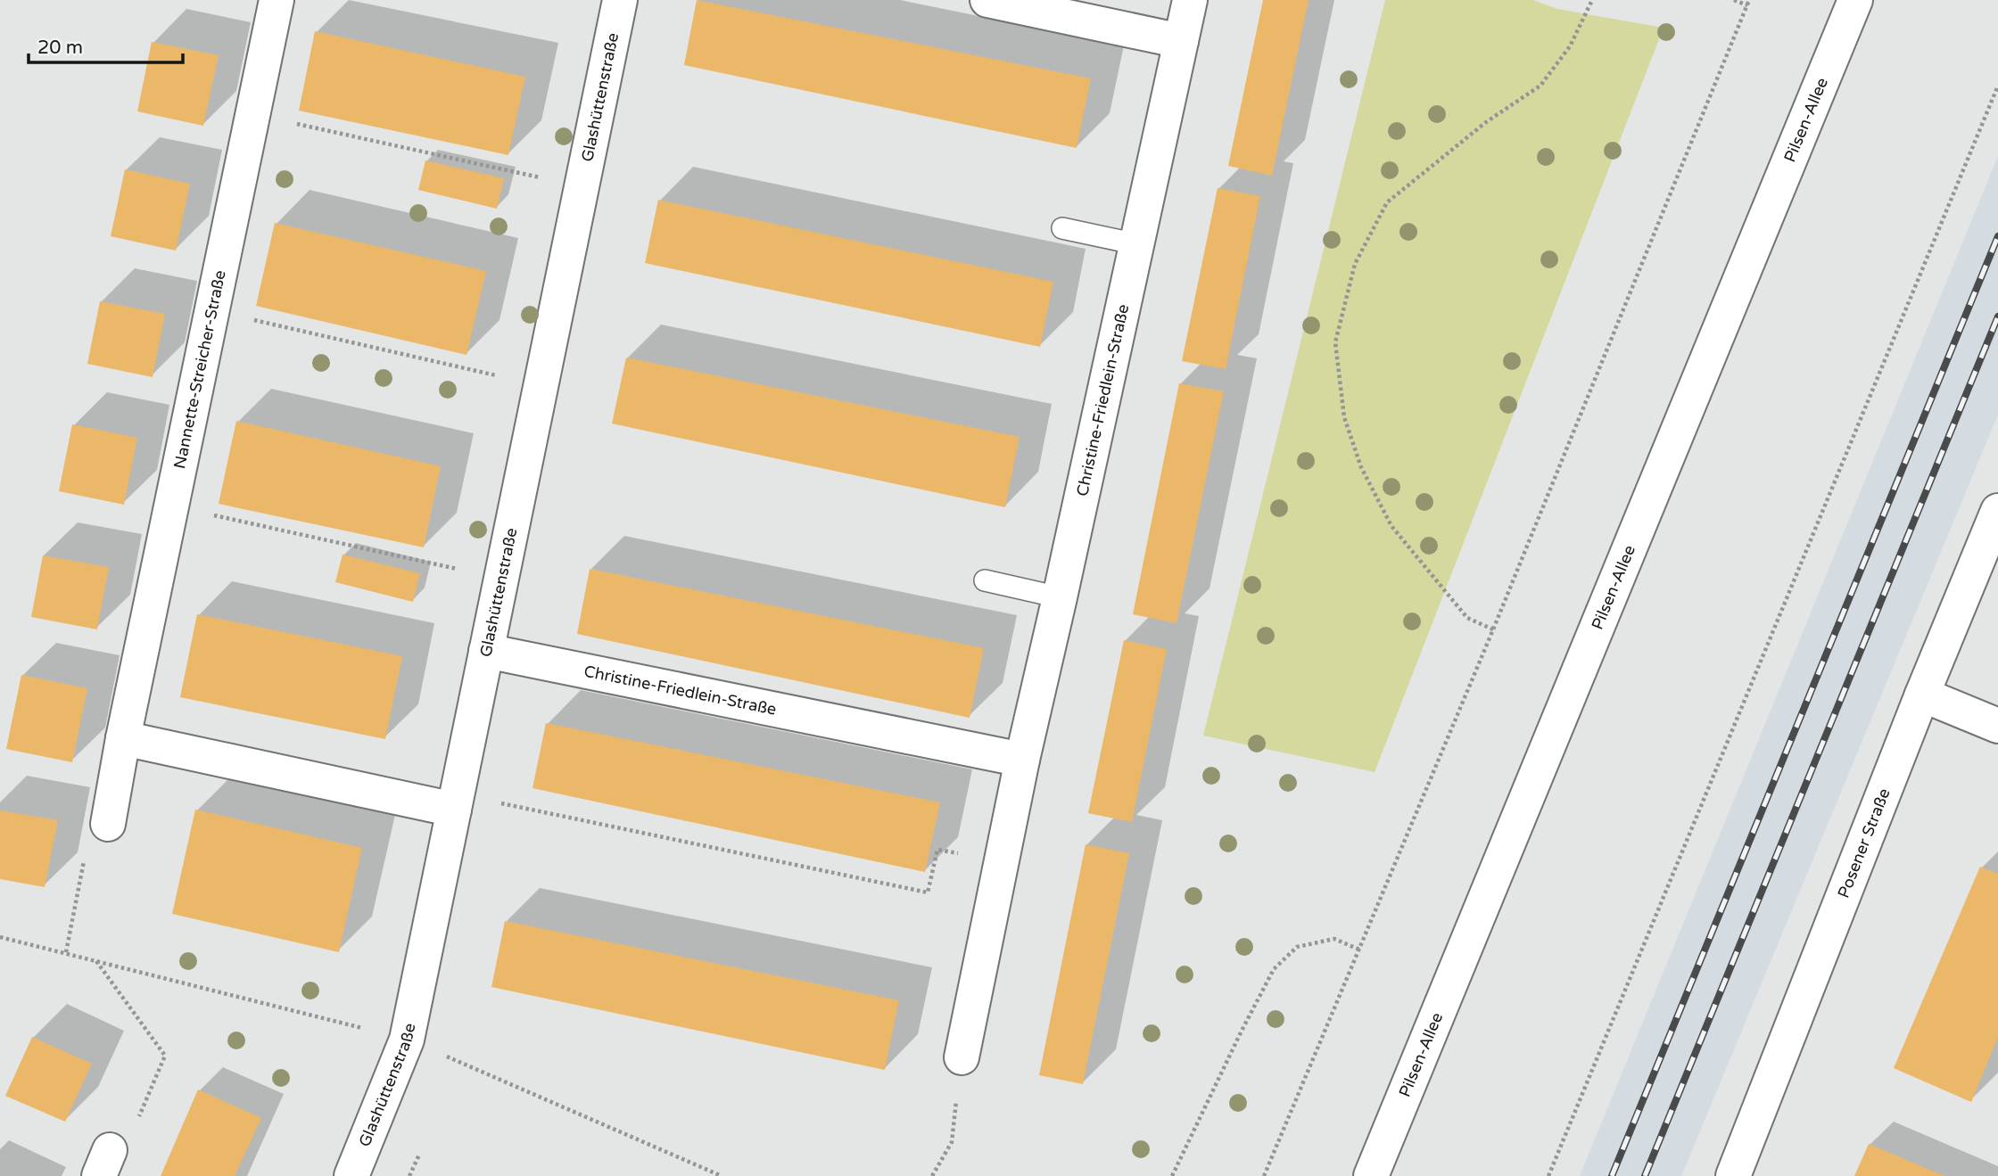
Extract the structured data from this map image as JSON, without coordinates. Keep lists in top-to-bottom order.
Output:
{
  "streets": {
    "street": [
      "Glashüttenstraße",
      "Pilsen-Allee",
      "Nannette-Streicher-Straße",
      "Christine-Friedlein-Straße",
      "Posener Straße"
    ]
  },
  "crossings": [
    ["Glashüttenstraße", "Christine-Friedlein-Straße"]
  ],
  "scale_bar": "20 m"
}
